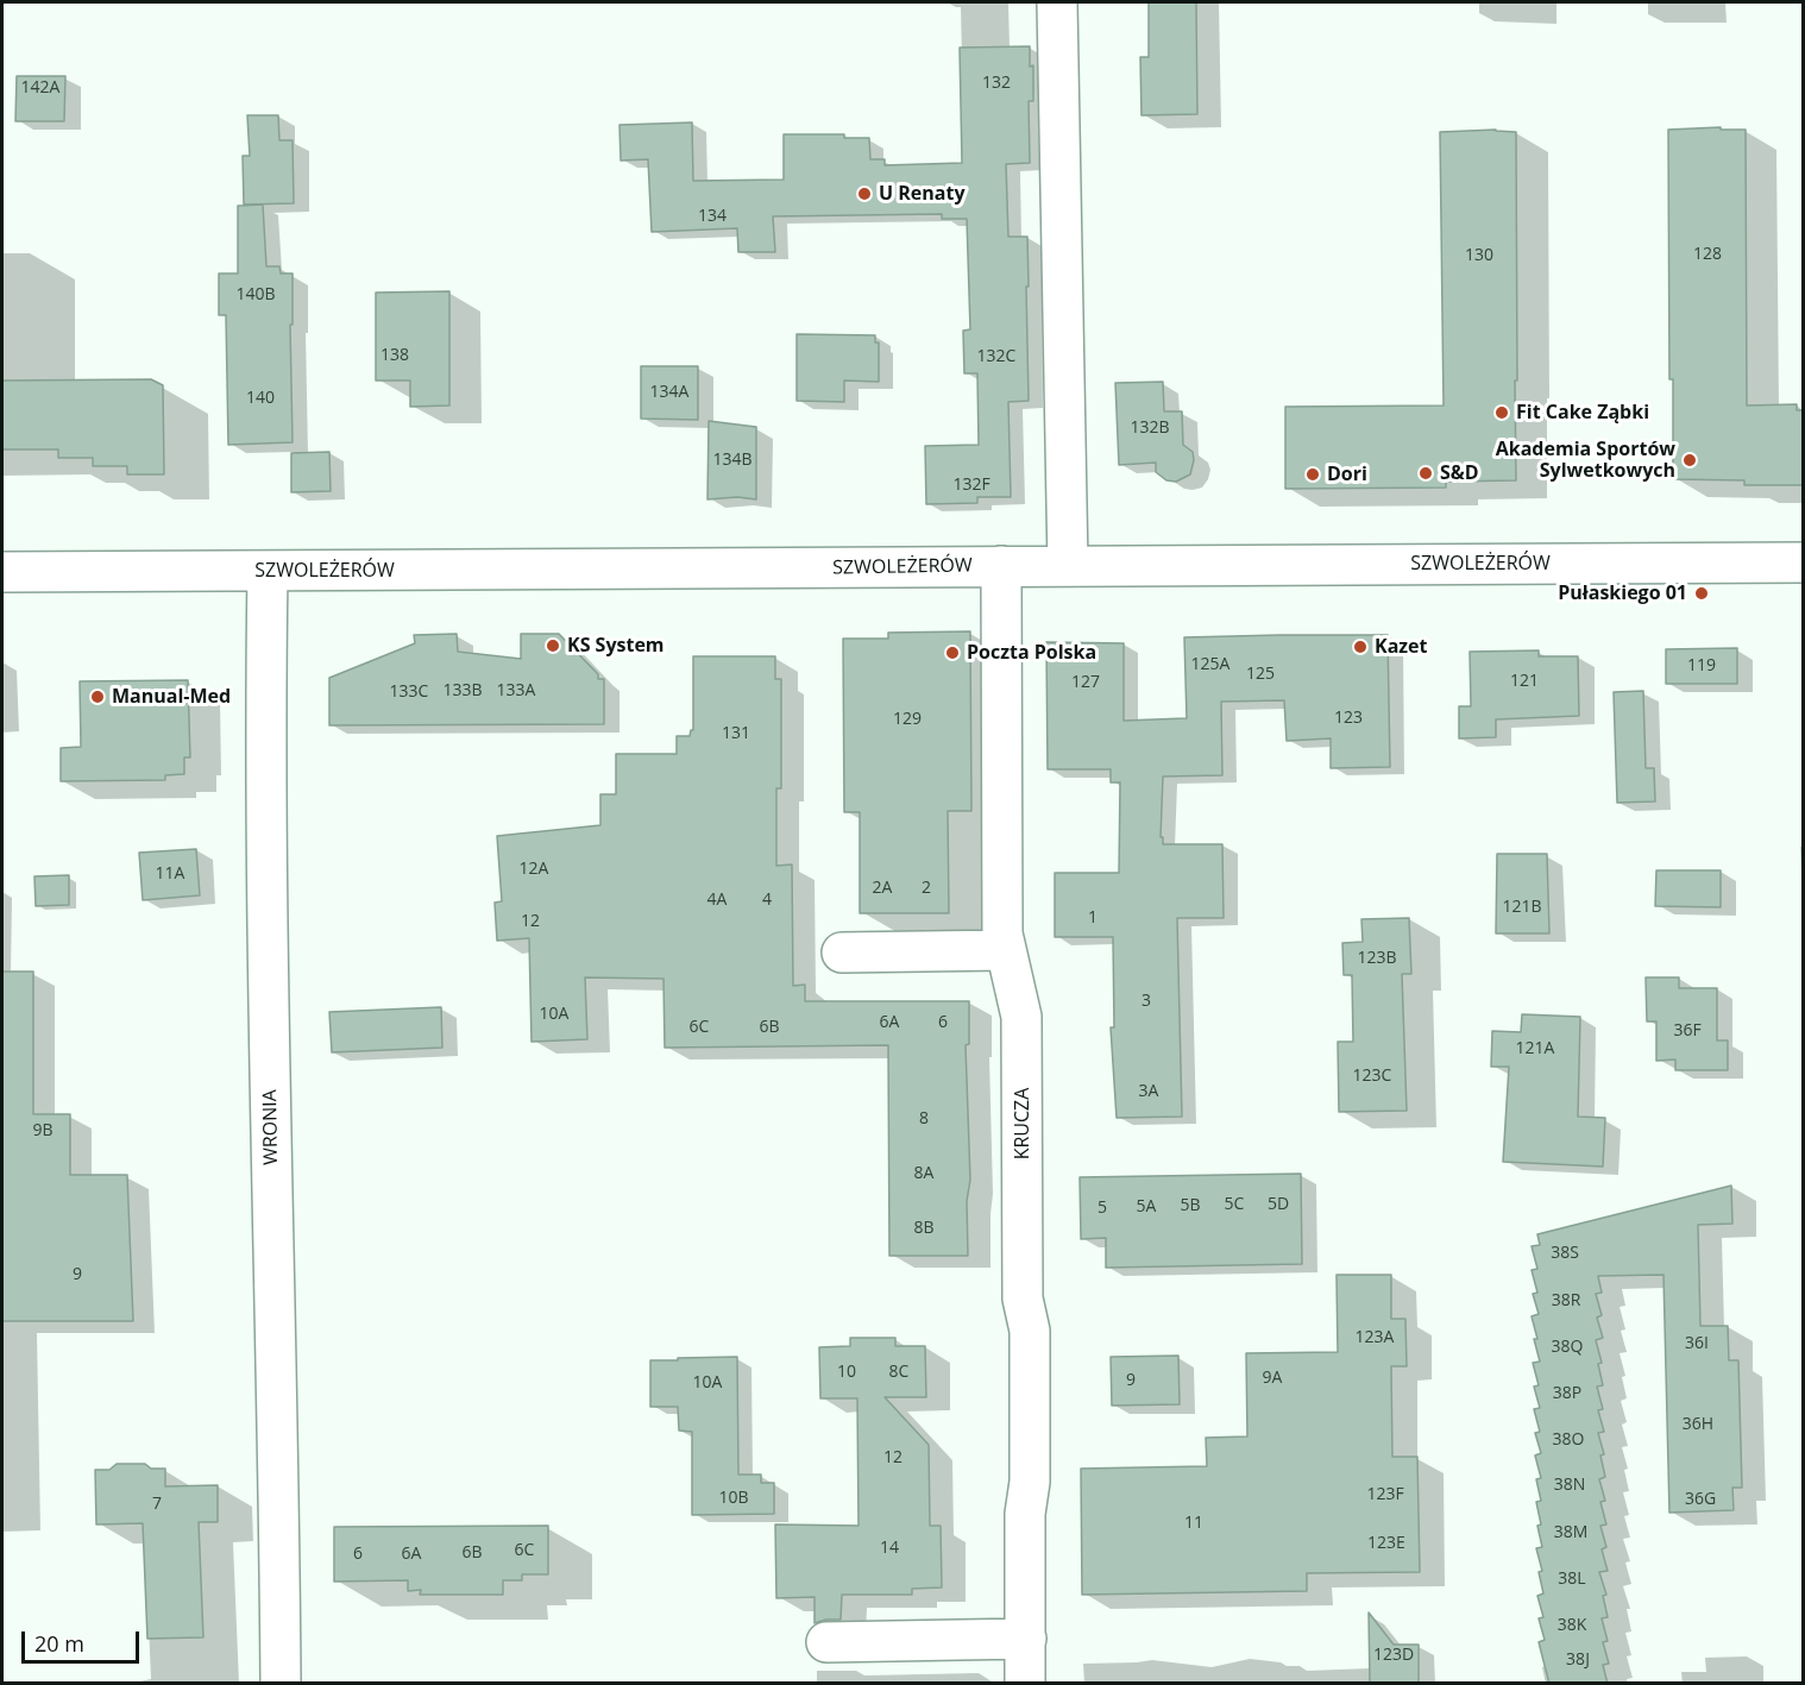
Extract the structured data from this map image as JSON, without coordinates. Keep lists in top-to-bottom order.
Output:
{
  "streets": {
    "street": ["SZWOLEŻERÓW", "KRUCZA", "WRONIA"]
  },
  "crossings": [
    ["SZWOLEŻERÓW", "KRUCZA"],
    ["SZWOLEŻERÓW", "WRONIA"]
  ],
  "places": [
    "U Renaty",
    "Fit Cake Ząbki",
    "Akademia Sportów Sylwetkowych",
    "S&D",
    "Dori",
    "Pułaskiego 01",
    "KS System",
    "Kazet",
    "Poczta Polska",
    "Manual-Med"
  ],
  "house_numbers": [
    "132",
    "142A",
    "134",
    "128",
    "130",
    "140B",
    "138",
    "132C",
    "134A",
    "140",
    "132B",
    "134B",
    "132F",
    "125A",
    "119",
    "125",
    "121",
    "127",
    "133B",
    "133A",
    "133C",
    "123",
    "129",
    "131",
    "12A",
    "11A",
    "2A",
    "2",
    "4A",
    "4",
    "121B",
    "1",
    "12",
    "123B",
    "3",
    "10A",
    "6A",
    "6",
    "6C",
    "6B",
    "36F",
    "121A",
    "123C",
    "3A",
    "8",
    "9B",
    "8A",
    "5C",
    "5D",
    "5B",
    "5A",
    "5",
    "8B",
    "38S",
    "9",
    "38R",
    "123A",
    "36I",
    "38Q",
    "10",
    "8C",
    "9A",
    "9",
    "10A",
    "38P",
    "36H",
    "38O",
    "12",
    "38N",
    "123F",
    "10B",
    "36G",
    "7",
    "11",
    "38M",
    "123E",
    "14",
    "6C",
    "6B",
    "6",
    "6A",
    "38L",
    "38K",
    "123D",
    "38J"
  ],
  "scale_bar": "20 m"
}
